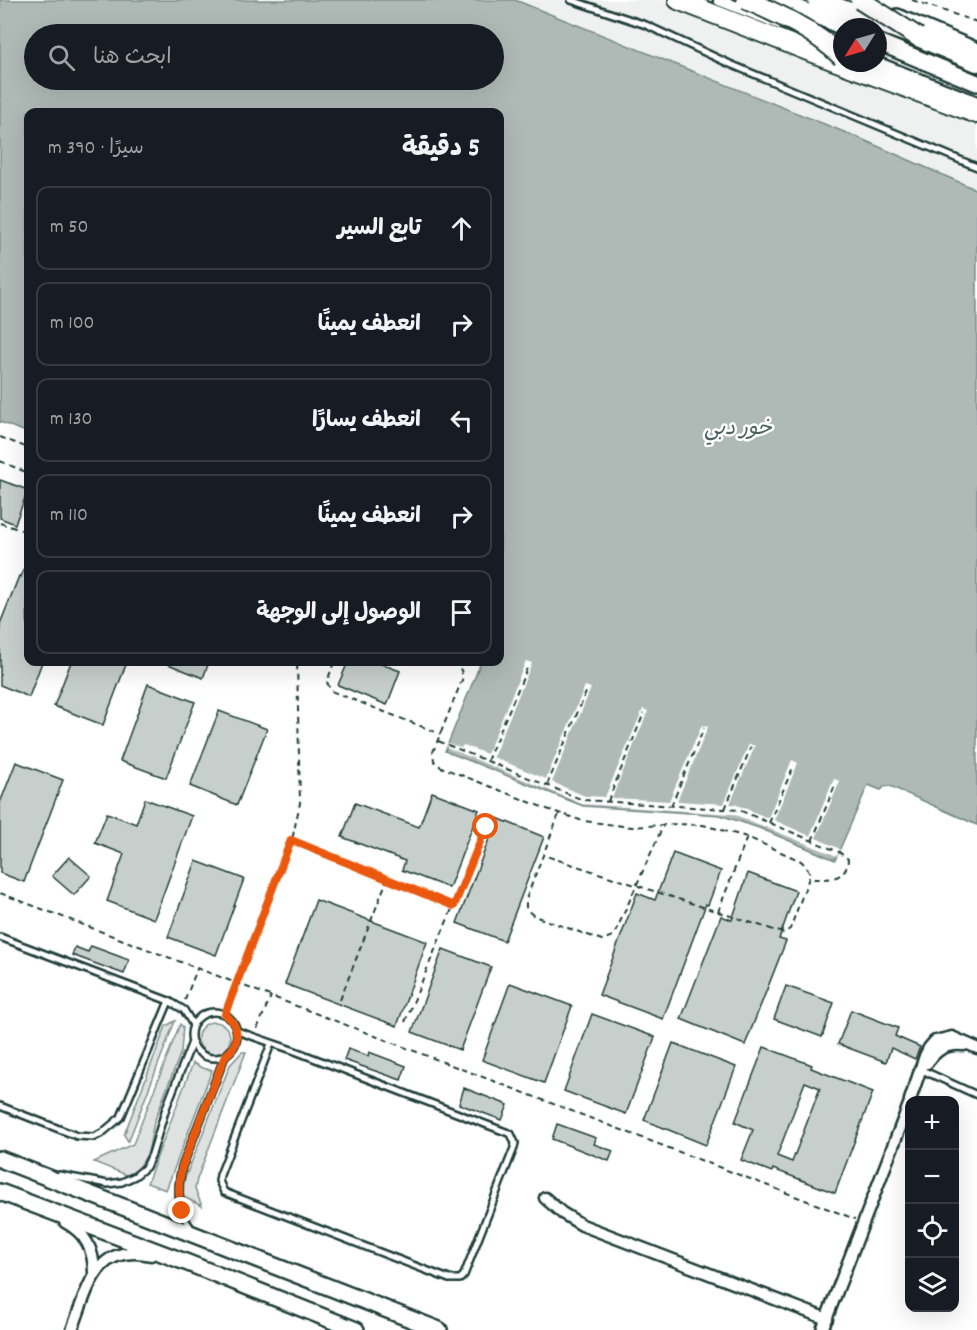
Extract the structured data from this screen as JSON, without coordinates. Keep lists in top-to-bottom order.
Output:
{
  "water": ["خور دبي"],
  "north": "bottom left",
  "page": {
    "search": "ابحث هنا",
    "heading": ["5 دقيقة", "سيرًا · 390 m"],
    "list": [
      ["تابع السير", "50 m"],
      ["انعطف يمينًا", "100 m"],
      ["انعطف يسارًا", "130 m"],
      ["انعطف يمينًا", "110 m"],
      "الوصول إلى الوجهة"
    ],
    "map_buttons": ["+", "−"]
  }
}
